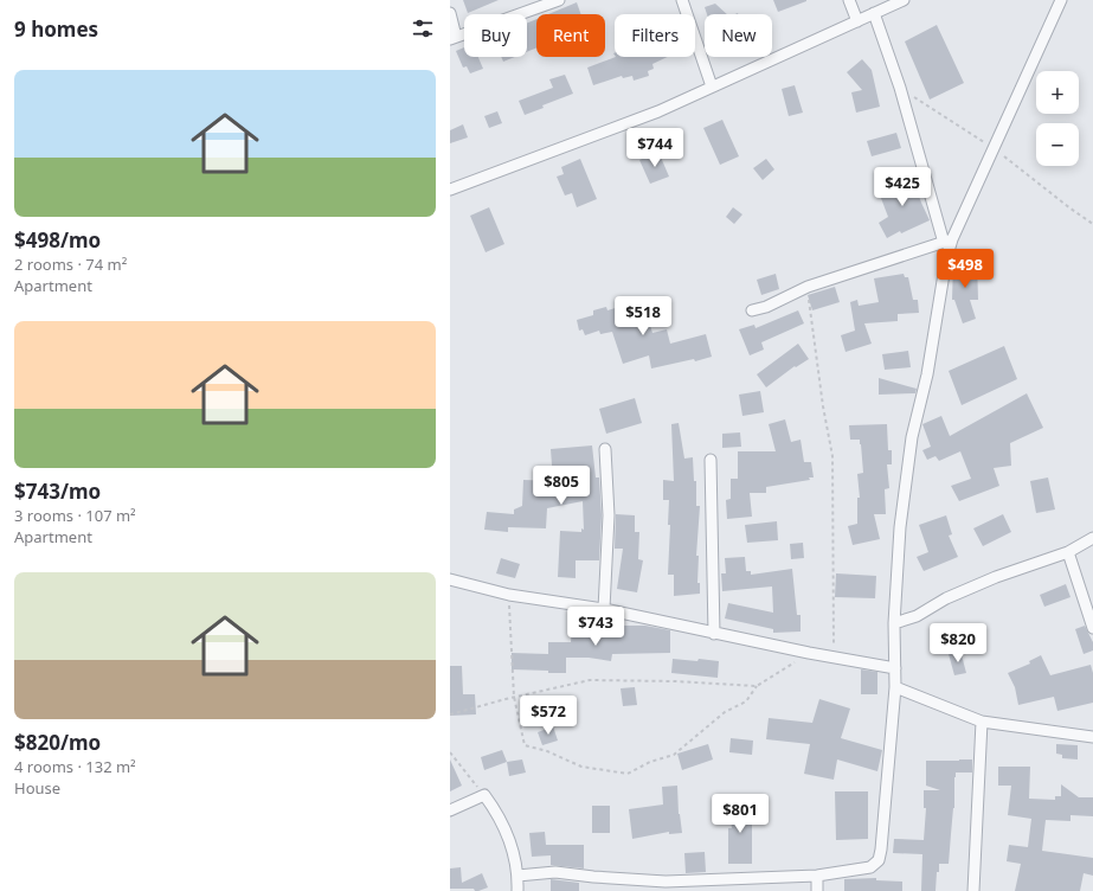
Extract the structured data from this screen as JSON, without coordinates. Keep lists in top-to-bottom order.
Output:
{
  "page": {
    "heading": "9 homes",
    "chip": [
      "Buy",
      "Rent",
      "Filters",
      "New"
    ],
    "list": [
      {
        "name": "$498/mo",
        "note": "2 rooms · 74 m² · Apartment"
      },
      {
        "name": "$743/mo",
        "note": "3 rooms · 107 m² · Apartment"
      },
      {
        "name": "$820/mo",
        "note": "4 rooms · 132 m² · House"
      }
    ],
    "map_buttons": ["+", "−"],
    "price": [
      "$744",
      "$425",
      "$498",
      "$518",
      "$805",
      "$743",
      "$820",
      "$572",
      "$801"
    ]
  }
}
